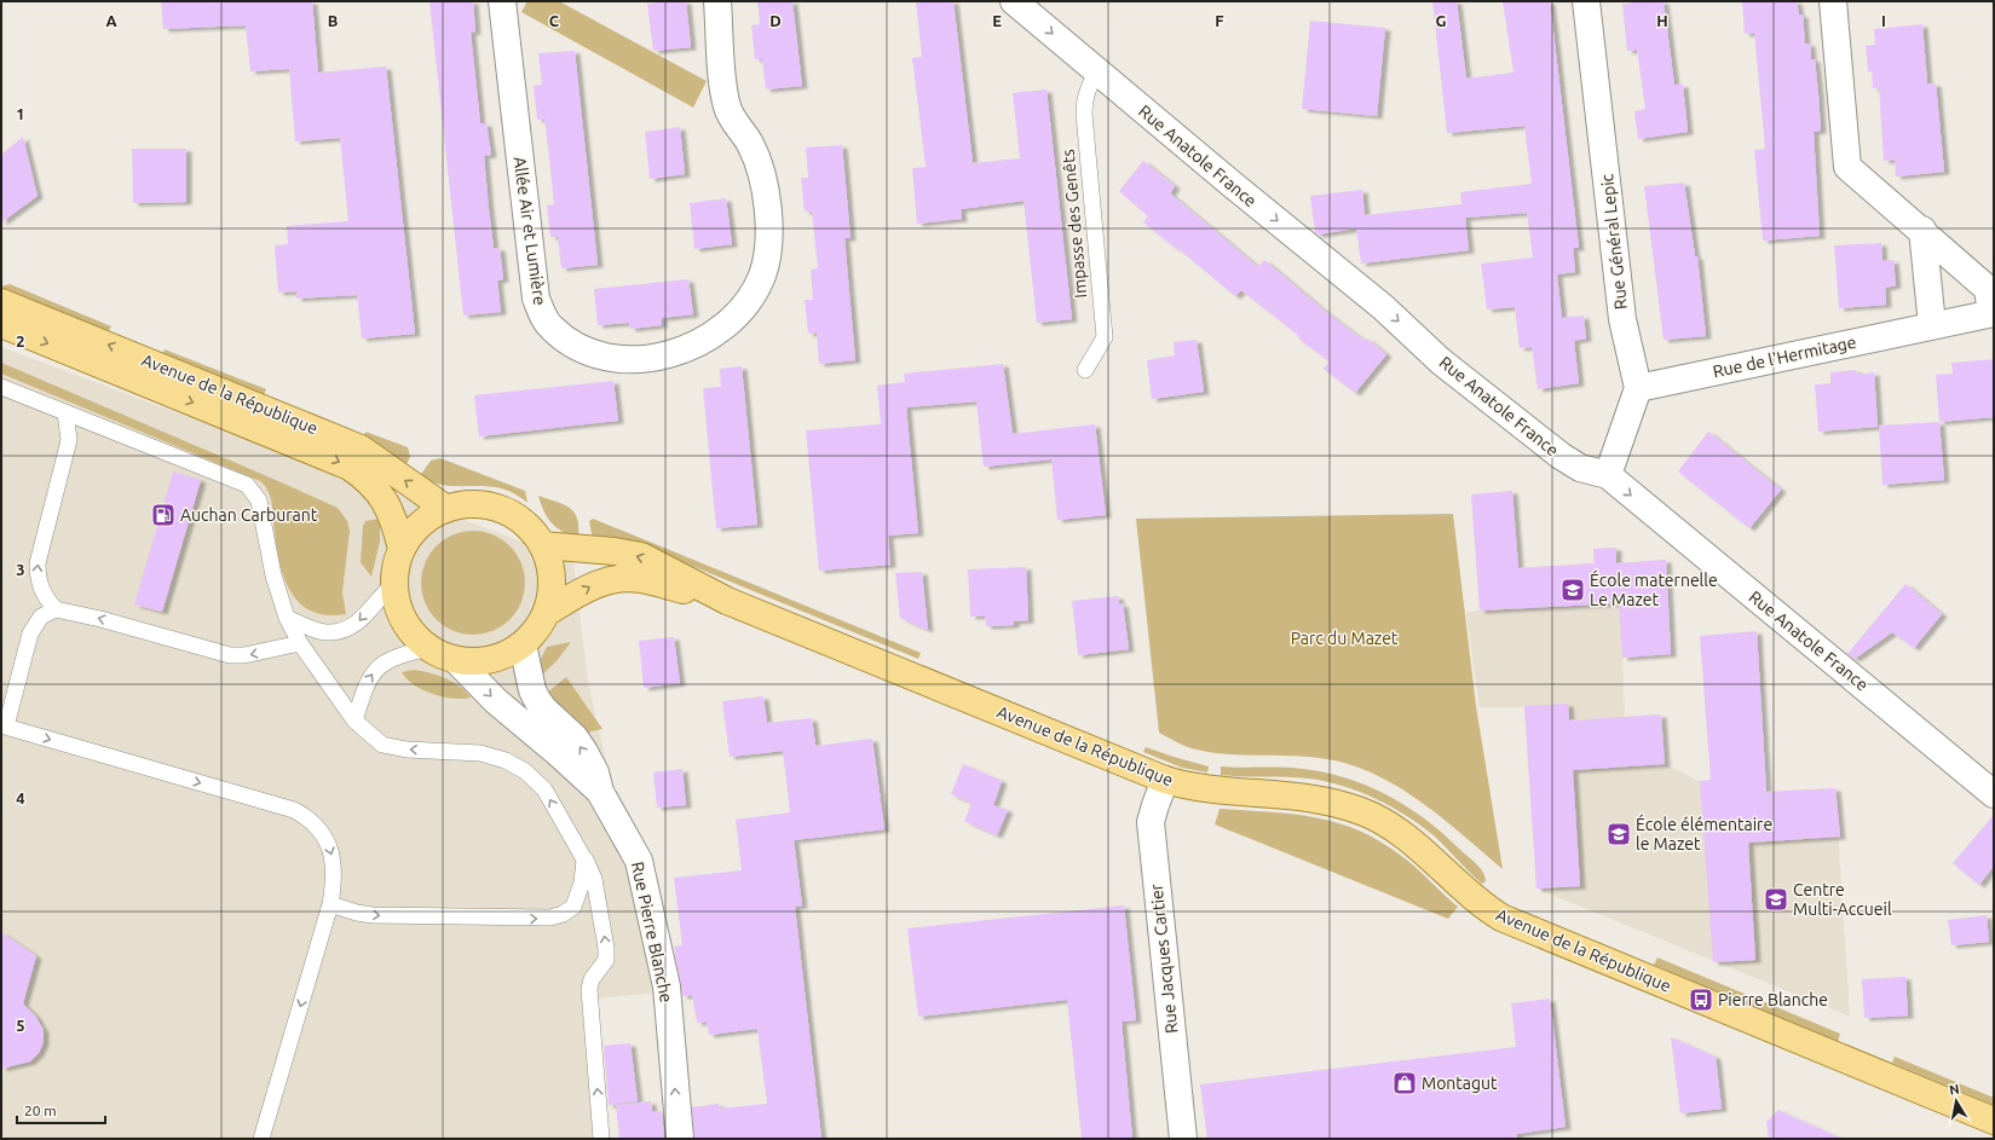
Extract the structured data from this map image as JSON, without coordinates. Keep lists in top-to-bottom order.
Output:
{
  "streets": {
    "main road": ["Avenue de la République"],
    "street": [
      "Rue Anatole France",
      "Allée Air et Lumière",
      "Rue Général Lepic",
      "Rue de l'Hermitage",
      "Rue Pierre Blanche",
      "Rue Jacques Cartier"
    ],
    "lane": ["Impasse des Genêts"]
  },
  "crossings": [
    ["Rue Anatole France", "Impasse des Genêts"],
    ["Rue Général Lepic", "Rue de l'Hermitage"],
    ["Avenue de la République", "Rue Pierre Blanche"],
    ["Avenue de la République", "Rue Jacques Cartier"]
  ],
  "one_way": ["Rue Anatole France"],
  "parks": ["Parc du Mazet"],
  "places": {
    "fuel station": ["Auchan Carburant"],
    "school or university": ["École maternelle Le Mazet", "École élémentaire le Mazet", "Centre Multi-Accueil"],
    "bus stop": ["Pierre Blanche"],
    "shop": ["Montagut"]
  },
  "scale_bar": "20 m",
  "north": "top",
  "grid": {
    "columns": [
      "A",
      "B",
      "C",
      "D",
      "E",
      "F",
      "G",
      "H",
      "I"
    ],
    "rows": [
      "1",
      "2",
      "3",
      "4",
      "5"
    ]
  }
}
